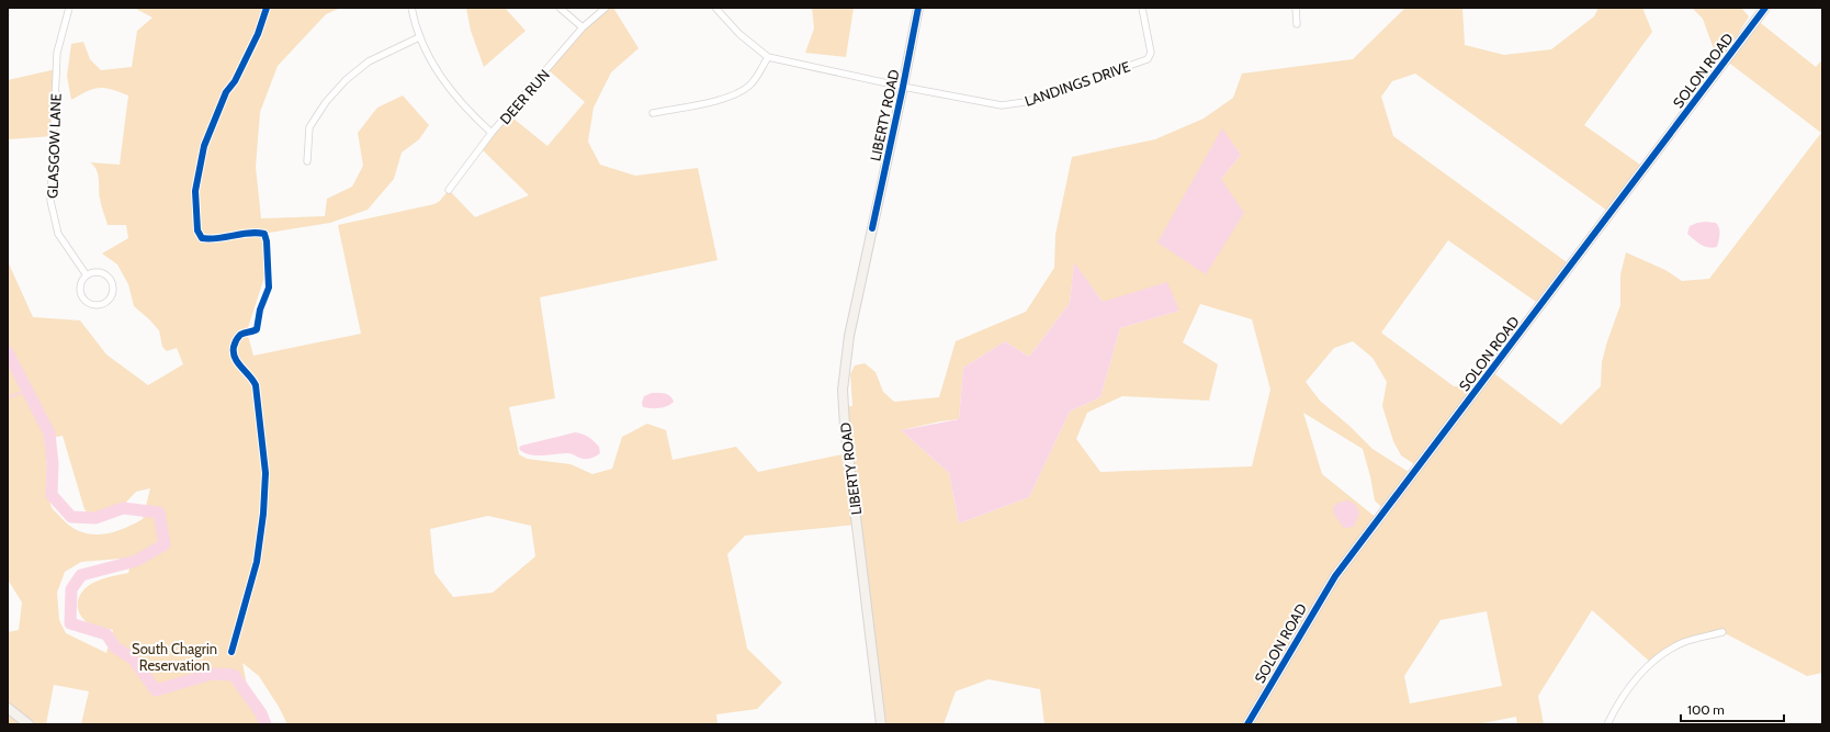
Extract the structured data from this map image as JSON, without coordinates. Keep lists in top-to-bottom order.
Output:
{
  "streets": {
    "street": [
      "SOLON ROAD",
      "LANDINGS DRIVE",
      "DEER RUN",
      "LIBERTY ROAD",
      "GLASGOW LANE"
    ]
  },
  "crossings": [
    ["LANDINGS DRIVE", "LIBERTY ROAD"]
  ],
  "parks": ["South Chagrin Reservation"],
  "scale_bar": "100 m"
}
